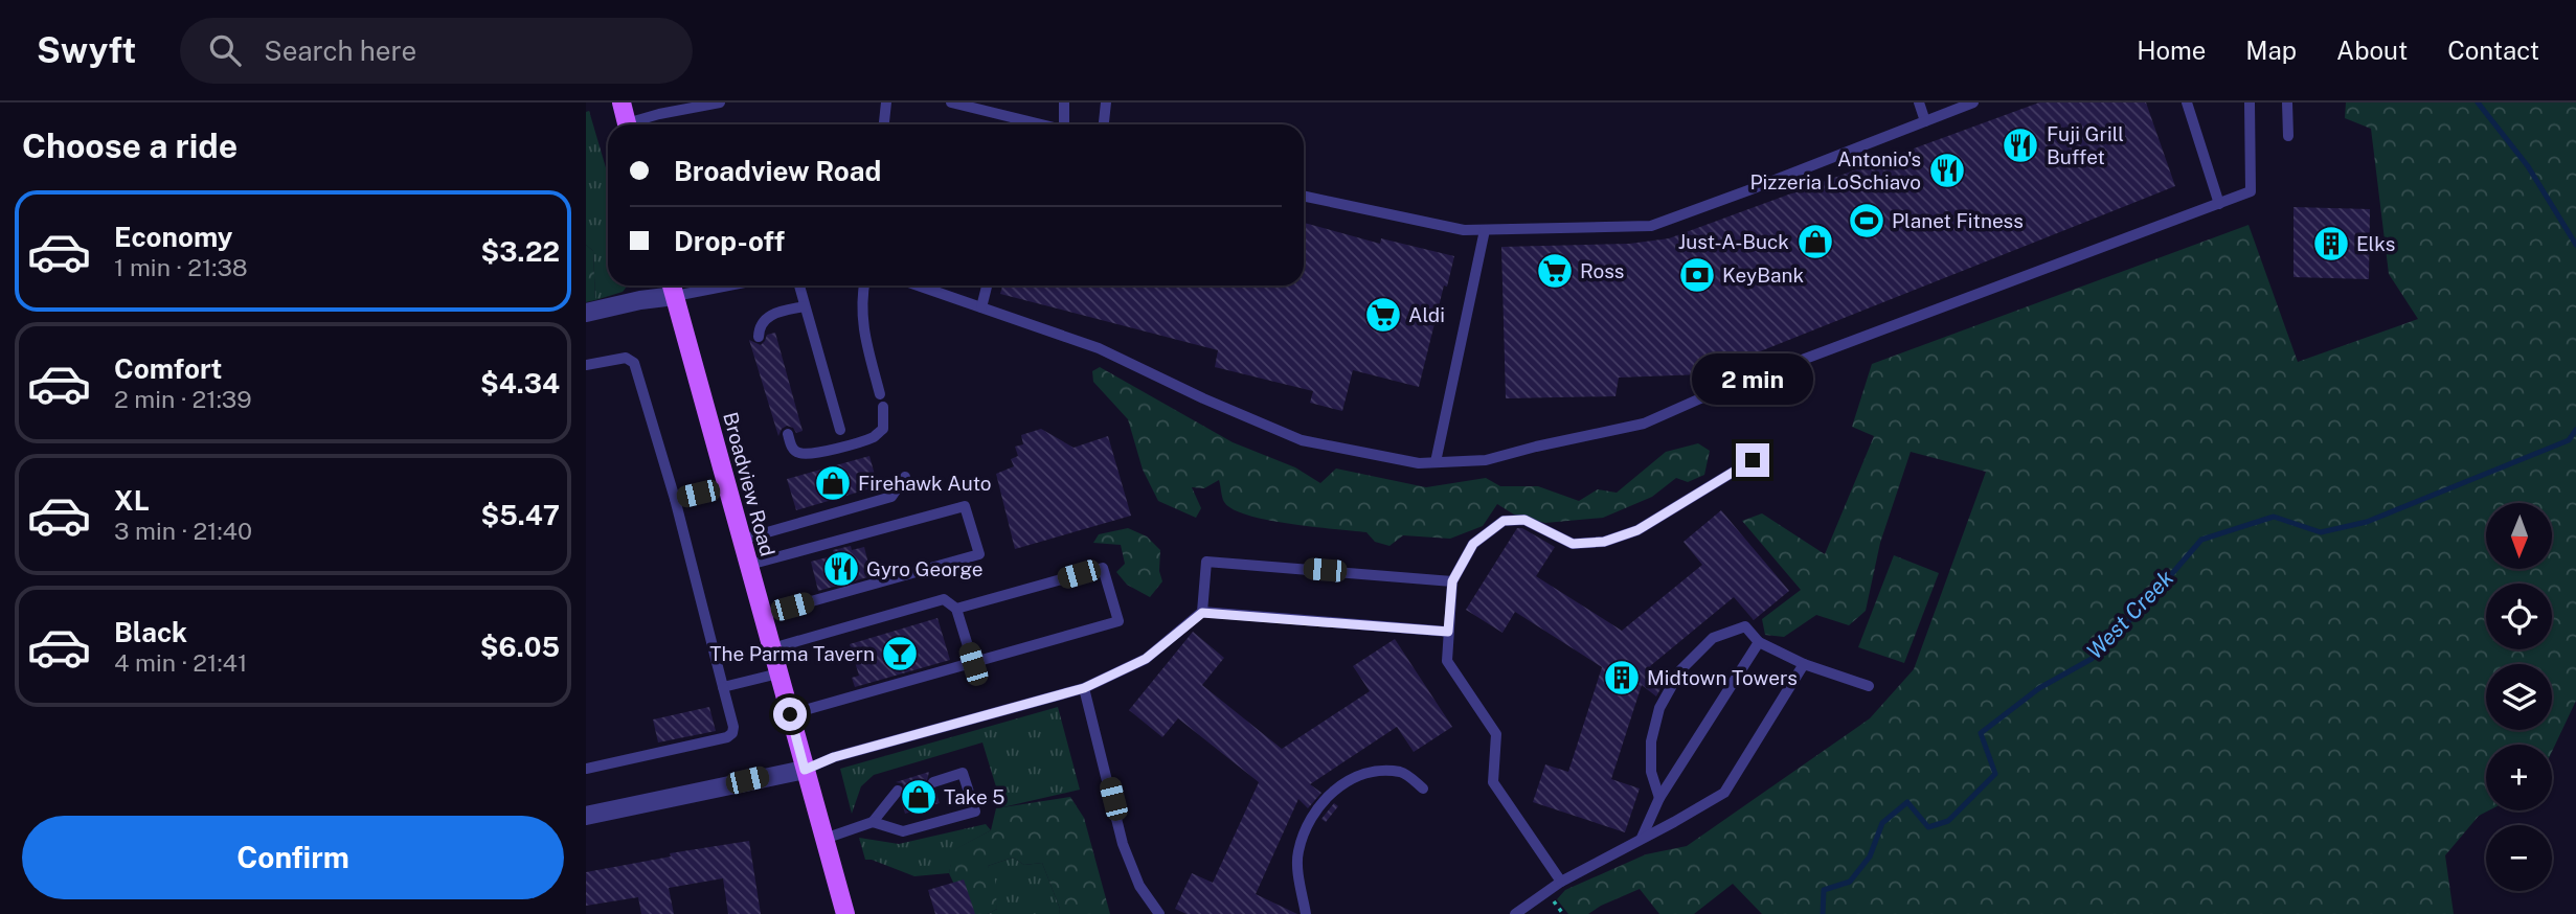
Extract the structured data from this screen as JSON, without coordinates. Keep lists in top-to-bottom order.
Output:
{
  "streets": {
    "main road": ["Broadview Road"]
  },
  "water": ["West Creek"],
  "places": {
    "restaurant": ["Fuji Grill Buffet", "Antonio's Pizzeria LoSchiavo", "Gyro George"],
    "sports": ["Planet Fitness"],
    "shop": ["Just-A-Buck", "Firehawk Auto", "Take 5"],
    "building": ["Elks", "Midtown Towers"],
    "supermarket": ["Ross", "Aldi"],
    "bank": ["KeyBank"],
    "bar": ["The Parma Tavern"]
  },
  "north": "bottom",
  "page": {
    "header": "Swyft",
    "search": "Search here",
    "nav": [
      "Home",
      "Map",
      "About",
      "Contact"
    ],
    "heading": "Choose a ride",
    "banner": ["Broadview Road", "Drop-off"],
    "list": [
      {
        "name": "Economy",
        "note": "1 min · 21:38",
        "value": "$3.22"
      },
      {
        "name": "Comfort",
        "note": "2 min · 21:39",
        "value": "$4.34"
      },
      {
        "name": "XL",
        "note": "3 min · 21:40",
        "value": "$5.47"
      },
      {
        "name": "Black",
        "note": "4 min · 21:41",
        "value": "$6.05"
      }
    ],
    "bubble": "2 min",
    "map_buttons": ["+", "−"],
    "buttons": "Confirm"
  }
}
